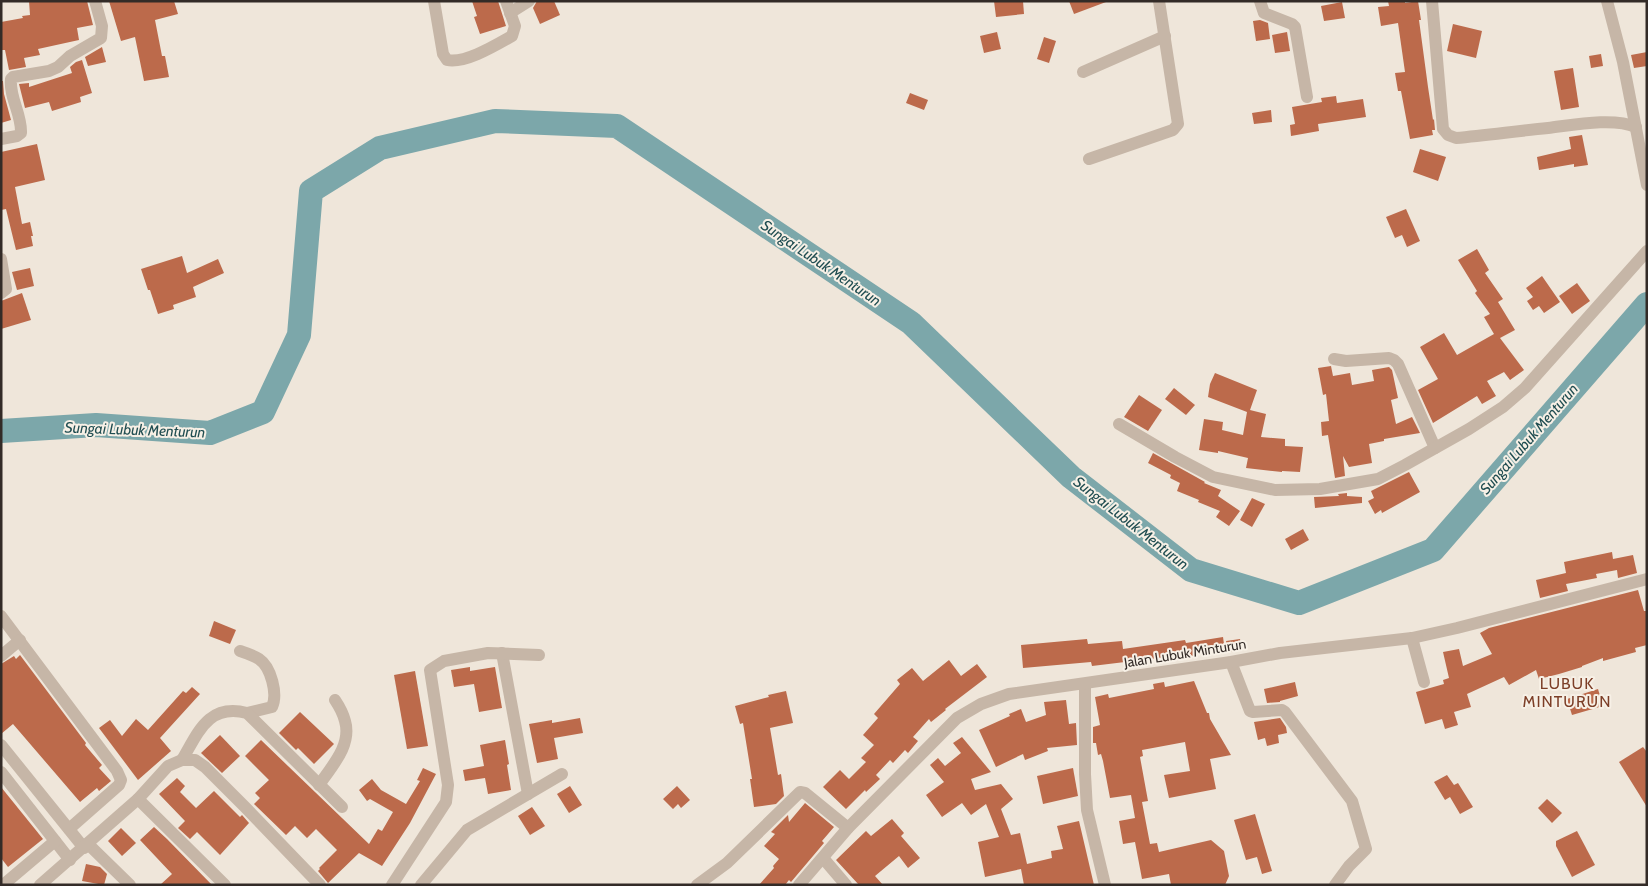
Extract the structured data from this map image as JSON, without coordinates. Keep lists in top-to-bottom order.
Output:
{
  "streets": {
    "street": ["Jalan Lubuk Minturun"]
  },
  "districts": ["LUBUK MINTURUN"],
  "water": ["Sungai Lubuk Menturun"]
}
